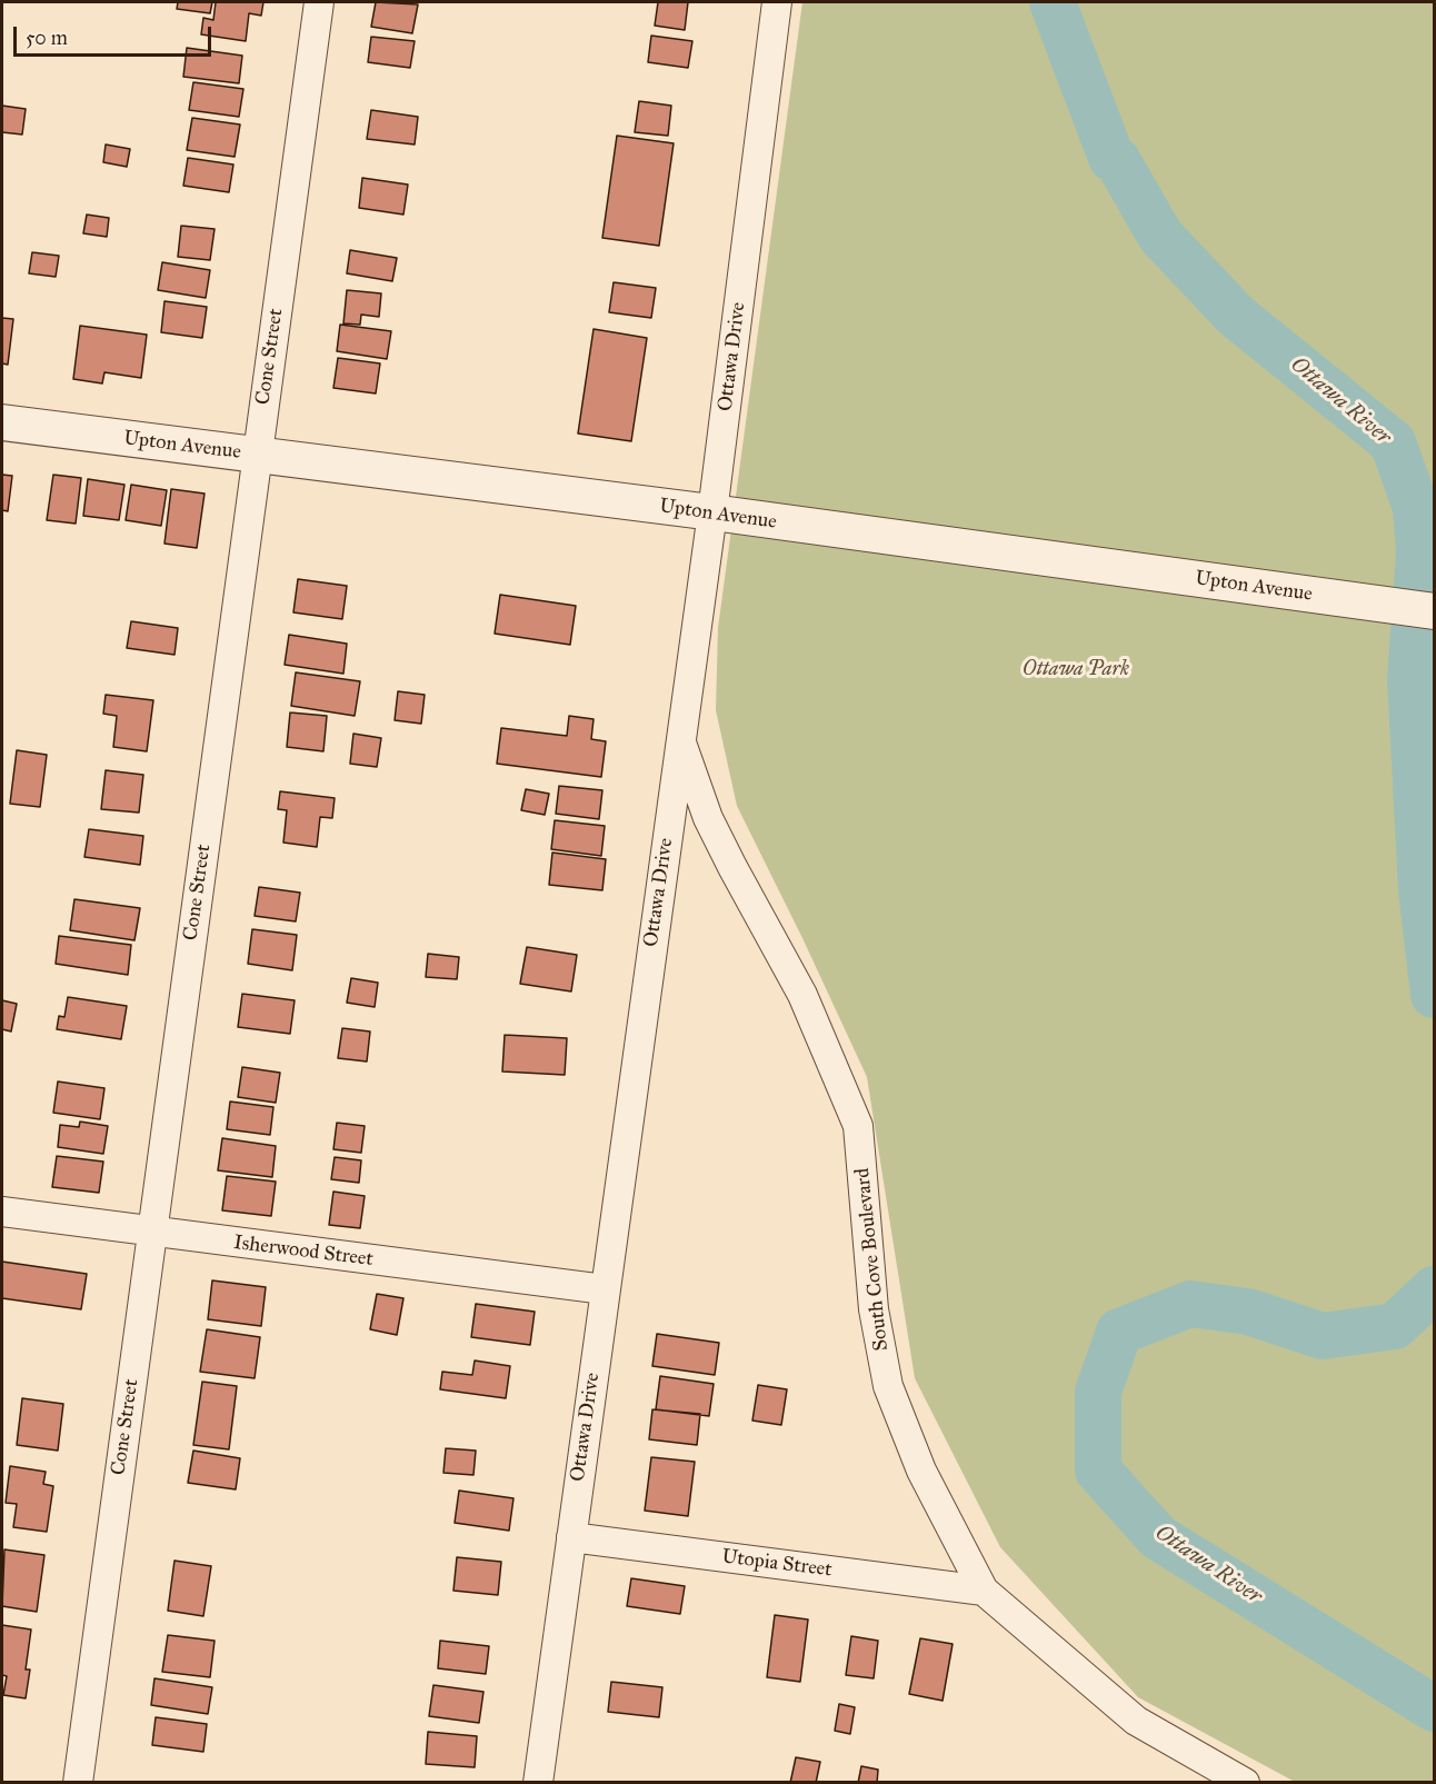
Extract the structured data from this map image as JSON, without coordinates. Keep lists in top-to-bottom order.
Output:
{
  "streets": {
    "street": [
      "Cone Street",
      "Ottawa Drive",
      "Upton Avenue",
      "Isherwood Street",
      "South Cove Boulevard",
      "Utopia Street"
    ]
  },
  "crossings": [
    ["Cone Street", "Upton Avenue"],
    ["Cone Street", "Isherwood Street"],
    ["Ottawa Drive", "Upton Avenue"],
    ["Ottawa Drive", "Isherwood Street"],
    ["Ottawa Drive", "South Cove Boulevard"],
    ["Ottawa Drive", "Utopia Street"],
    ["South Cove Boulevard", "Utopia Street"]
  ],
  "water": ["Ottawa River"],
  "parks": ["Ottawa Park"],
  "scale_bar": "50 m"
}
